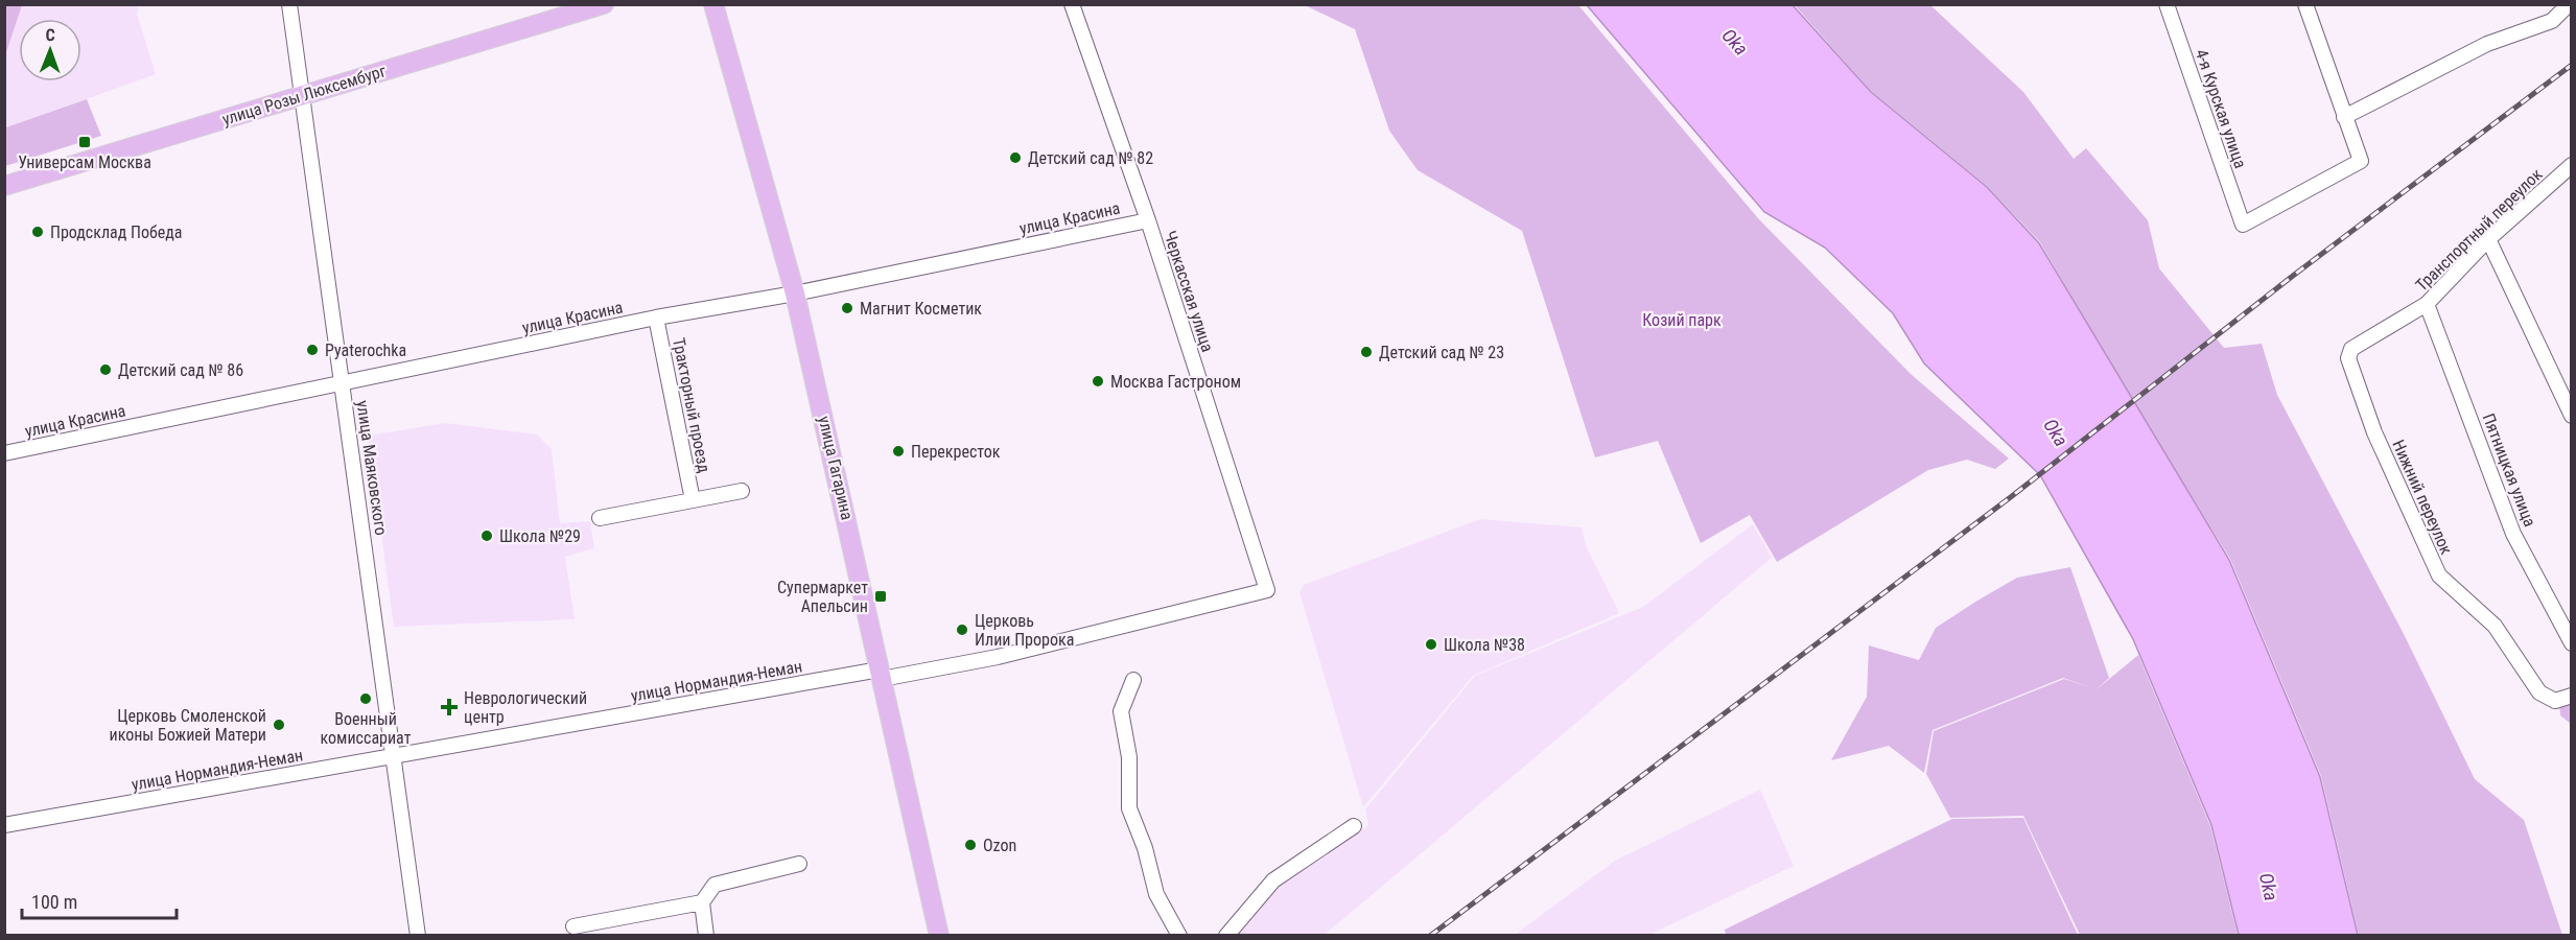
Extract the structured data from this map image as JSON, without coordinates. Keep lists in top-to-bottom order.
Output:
{
  "streets": {
    "main road": ["улица Розы Люксембург", "улица Гагарина"],
    "street": [
      "4-я Курская улица",
      "улица Красина",
      "Транспортный переулок",
      "Черкасская улица",
      "Тракторный проезд",
      "улица Маяковского",
      "Пятницкая улица",
      "Нижний переулок",
      "улица Нормандия-Неман"
    ]
  },
  "crossings": [
    ["улица Розы Люксембург", "улица Маяковского"],
    ["улица Красина", "Черкасская улица"],
    ["улица Красина", "Тракторный проезд"],
    ["улица Красина", "улица Маяковского"],
    ["улица Красина", "улица Гагарина"],
    ["Транспортный переулок", "Пятницкая улица"],
    ["Транспортный переулок", "Нижний переулок"],
    ["Черкасская улица", "улица Нормандия-Неман"],
    ["улица Маяковского", "улица Нормандия-Неман"],
    ["улица Гагарина", "улица Нормандия-Неман"]
  ],
  "water": ["Oka"],
  "parks": ["Козий парк"],
  "places": {
    "transit": ["Универсам Москва", "Супермаркет Апельсин"],
    "other": [
      "Детский сад № 82",
      "Продсклад Победа",
      "Магнит Косметик",
      "Pyaterochka",
      "Детский сад № 23",
      "Детский сад № 86",
      "Москва Гастроном",
      "Перекресток",
      "Школа №29",
      "Церковь Илии Пророка",
      "Школа №38",
      "Военный комиссариат",
      "Церковь Смоленской иконы Божией Матери",
      "Ozon"
    ],
    "health": ["Неврологический центр"]
  },
  "scale_bar": "100 m",
  "north": "top"
}
